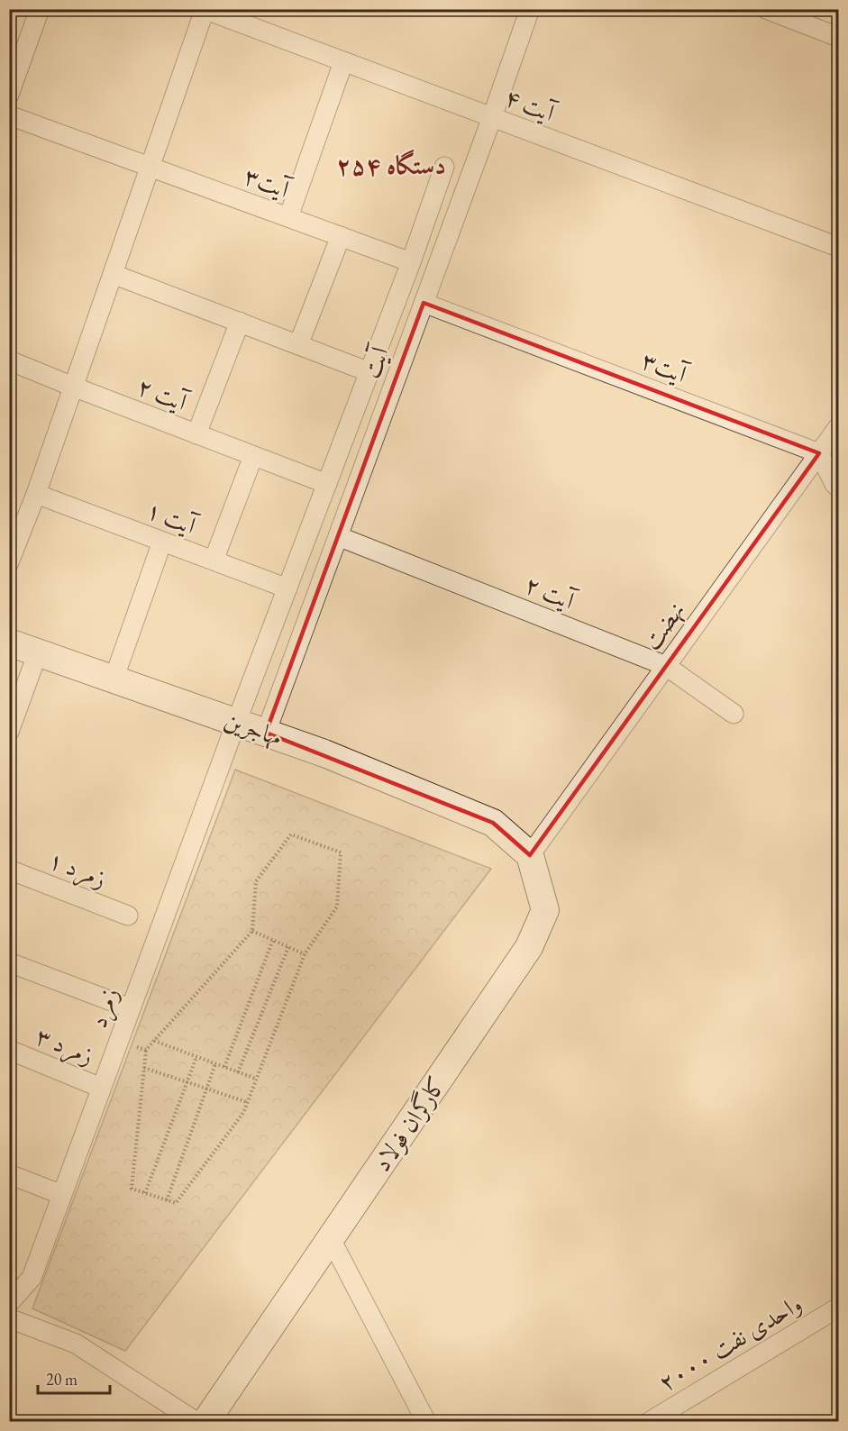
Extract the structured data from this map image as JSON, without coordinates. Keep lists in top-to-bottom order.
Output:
{
  "streets": {
    "street": [
      "آیت ۴",
      "آیت۳",
      "آیت",
      "آیت ۲",
      "آیت ۱",
      "نهضت",
      "مهاجرین",
      "زمرد ۱",
      "زمرد",
      "زمرد ۳",
      "کارگران فولاد",
      "۲۰۰۰ واحدی نفت"
    ]
  },
  "crossings": [
    ["آیت ۴", "آیت"],
    ["آیت۳", "آیت"],
    ["آیت۳", "نهضت"],
    ["آیت۳", "زمرد"],
    ["آیت", "آیت ۲"],
    ["آیت", "مهاجرین"],
    ["آیت ۲", "نهضت"],
    ["آیت ۲", "زمرد"],
    ["آیت ۱", "زمرد"],
    ["نهضت", "مهاجرین"],
    ["نهضت", "کارگران فولاد"],
    ["مهاجرین", "زمرد"],
    ["مهاجرین", "کارگران فولاد"],
    ["زمرد", "زمرد ۳"]
  ],
  "districts": ["۲۵۴ دستگاه"],
  "scale_bar": "20 m"
}
